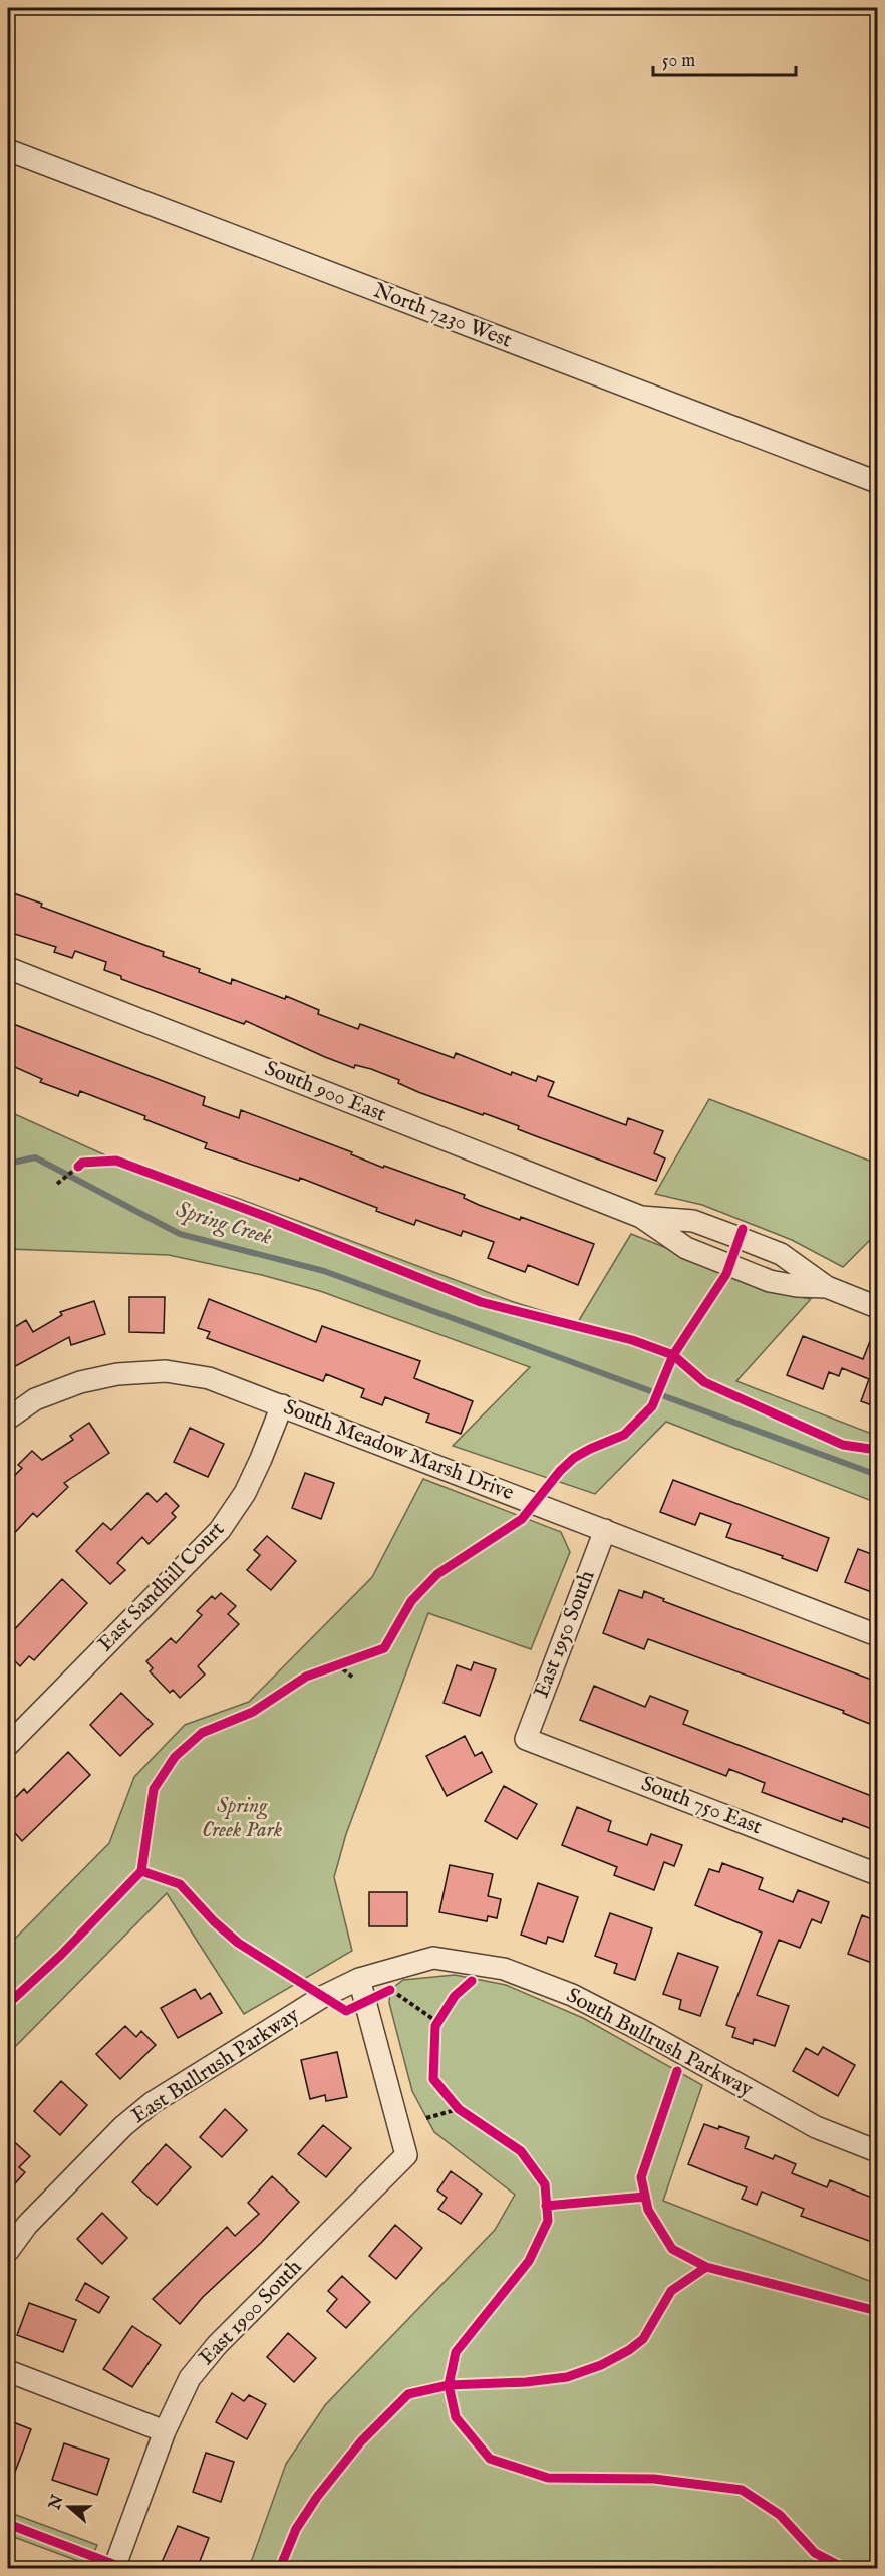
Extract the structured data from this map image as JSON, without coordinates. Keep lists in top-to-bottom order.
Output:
{
  "streets": {
    "street": [
      "North 7230 West",
      "South 900 East",
      "South Meadow Marsh Drive",
      "East Sandhill Court",
      "East 1950 South",
      "South 750 East",
      "South Bullrush Parkway",
      "East Bullrush Parkway",
      "East 1900 South"
    ]
  },
  "crossings": [
    ["South Meadow Marsh Drive", "East Sandhill Court"],
    ["South Meadow Marsh Drive", "East 1950 South"],
    ["East 1950 South", "South 750 East"],
    ["South Bullrush Parkway", "East Bullrush Parkway"]
  ],
  "water": ["Spring Creek"],
  "parks": ["Spring Creek Park"],
  "scale_bar": "50 m",
  "north": "left"
}
